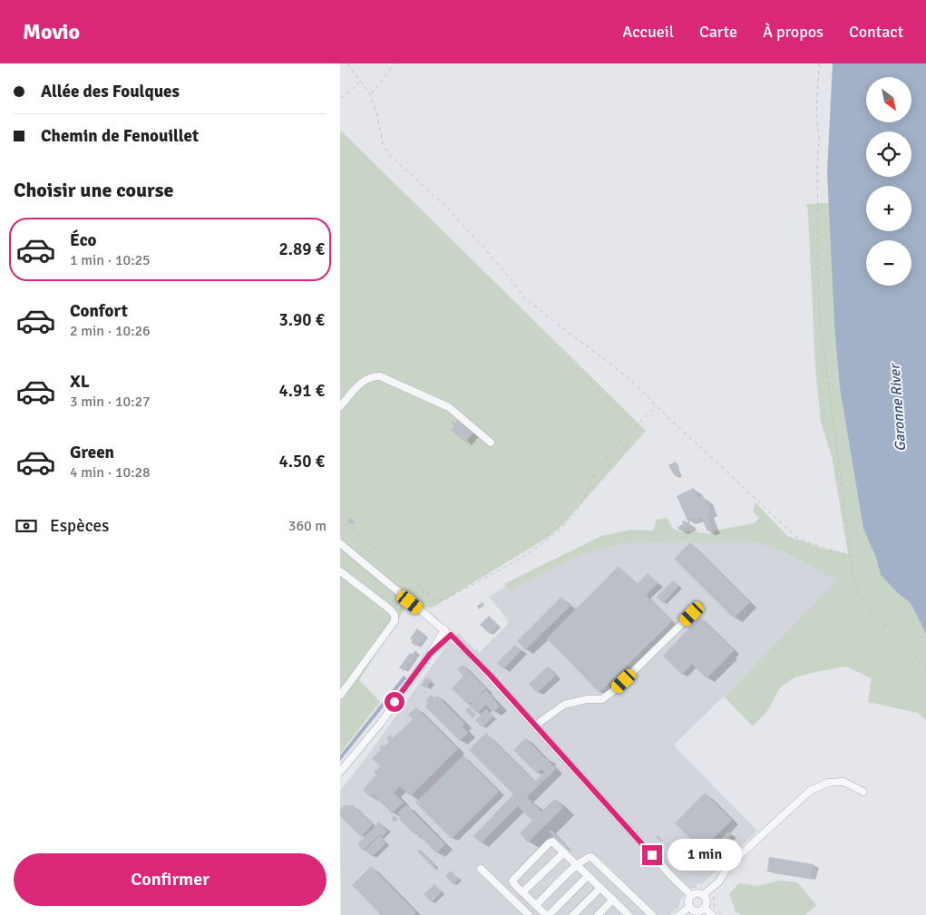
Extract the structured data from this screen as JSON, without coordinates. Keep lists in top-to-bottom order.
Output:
{
  "water": ["Garonne River"],
  "north": "bottom right",
  "page": {
    "header": "Movio",
    "nav": [
      "Accueil",
      "Carte",
      "À propos",
      "Contact"
    ],
    "banner": ["Allée des Foulques", "Chemin de Fenouillet"],
    "map_buttons": ["+", "−"],
    "heading": "Choisir une course",
    "list": [
      {
        "name": "Éco",
        "note": "1 min · 10:25",
        "value": "2.89 €"
      },
      {
        "name": "Confort",
        "note": "2 min · 10:26",
        "value": "3.90 €"
      },
      {
        "name": "XL",
        "note": "3 min · 10:27",
        "value": "4.91 €"
      },
      {
        "name": "Green",
        "note": "4 min · 10:28",
        "value": "4.50 €"
      }
    ],
    "pay": ["Espèces", "360 m"],
    "bubble": "1 min",
    "buttons": "Confirmer"
  }
}
